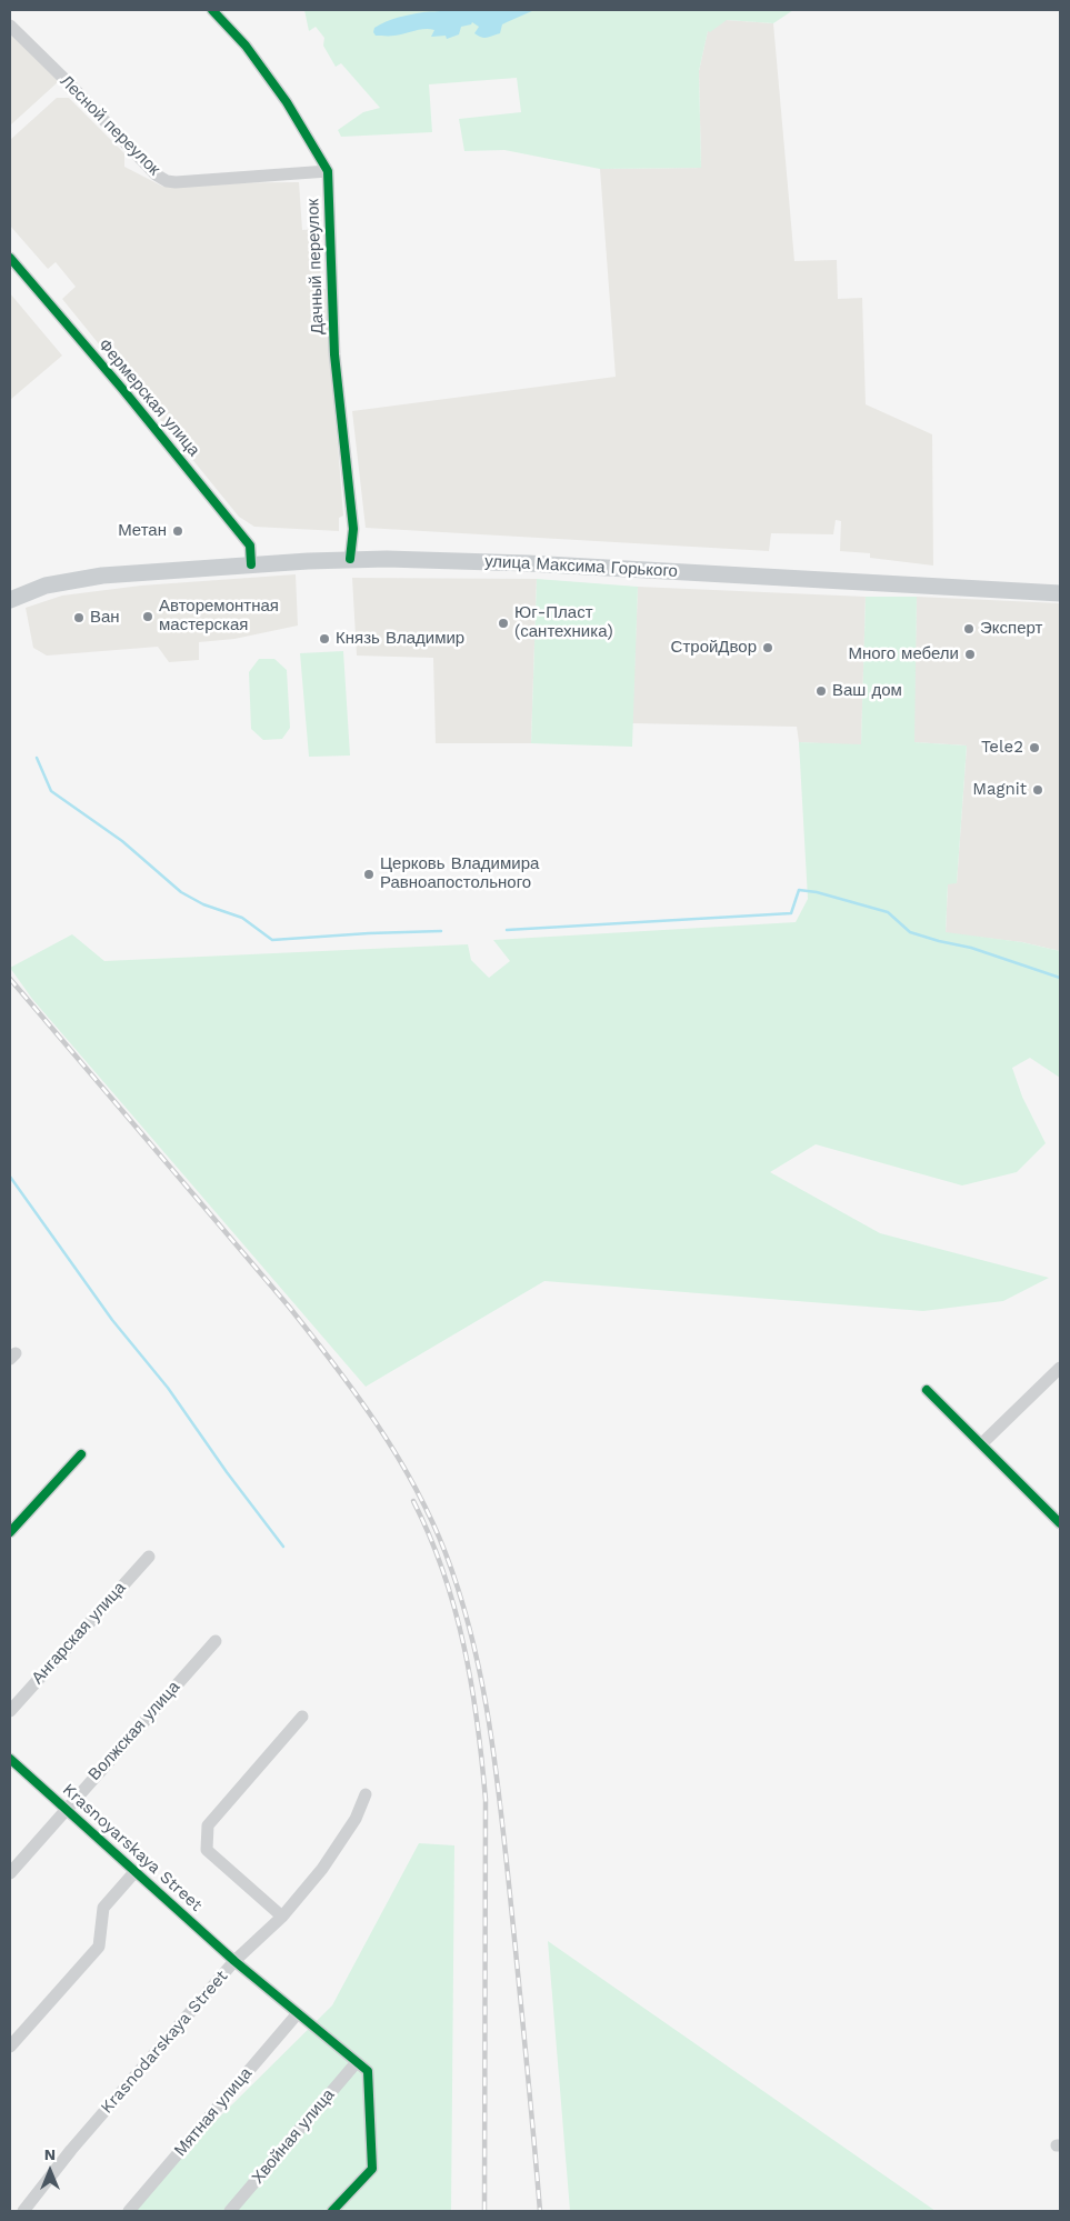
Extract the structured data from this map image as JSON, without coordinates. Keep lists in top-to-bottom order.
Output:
{
  "streets": {
    "main road": ["улица Максима Горького"],
    "street": [
      "Лесной переулок",
      "Дачный переулок",
      "Фермерская улица",
      "Ангарская улица",
      "Волжская улица",
      "Krasnoyarskaya Street",
      "Krasnodarskaya Street",
      "Мятная улица",
      "Хвойная улица"
    ]
  },
  "crossings": [
    ["Лесной переулок", "Дачный переулок"],
    ["Дачный переулок", "улица Максима Горького"],
    ["Фермерская улица", "улица Максима Горького"],
    ["Волжская улица", "Krasnoyarskaya Street"],
    ["Krasnoyarskaya Street", "Krasnodarskaya Street"],
    ["Krasnoyarskaya Street", "Мятная улица"],
    ["Krasnoyarskaya Street", "Хвойная улица"]
  ],
  "places": [
    "Метан",
    "Авторемонтная мастерская",
    "Ван",
    "Юг-Пласт (сантехника)",
    "Эксперт",
    "Князь Владимир",
    "СтройДвор",
    "Много мебели",
    "Ваш дом",
    "Tele2",
    "Magnit",
    "Церковь Владимира Равноапостольного"
  ],
  "north": "top"
}
